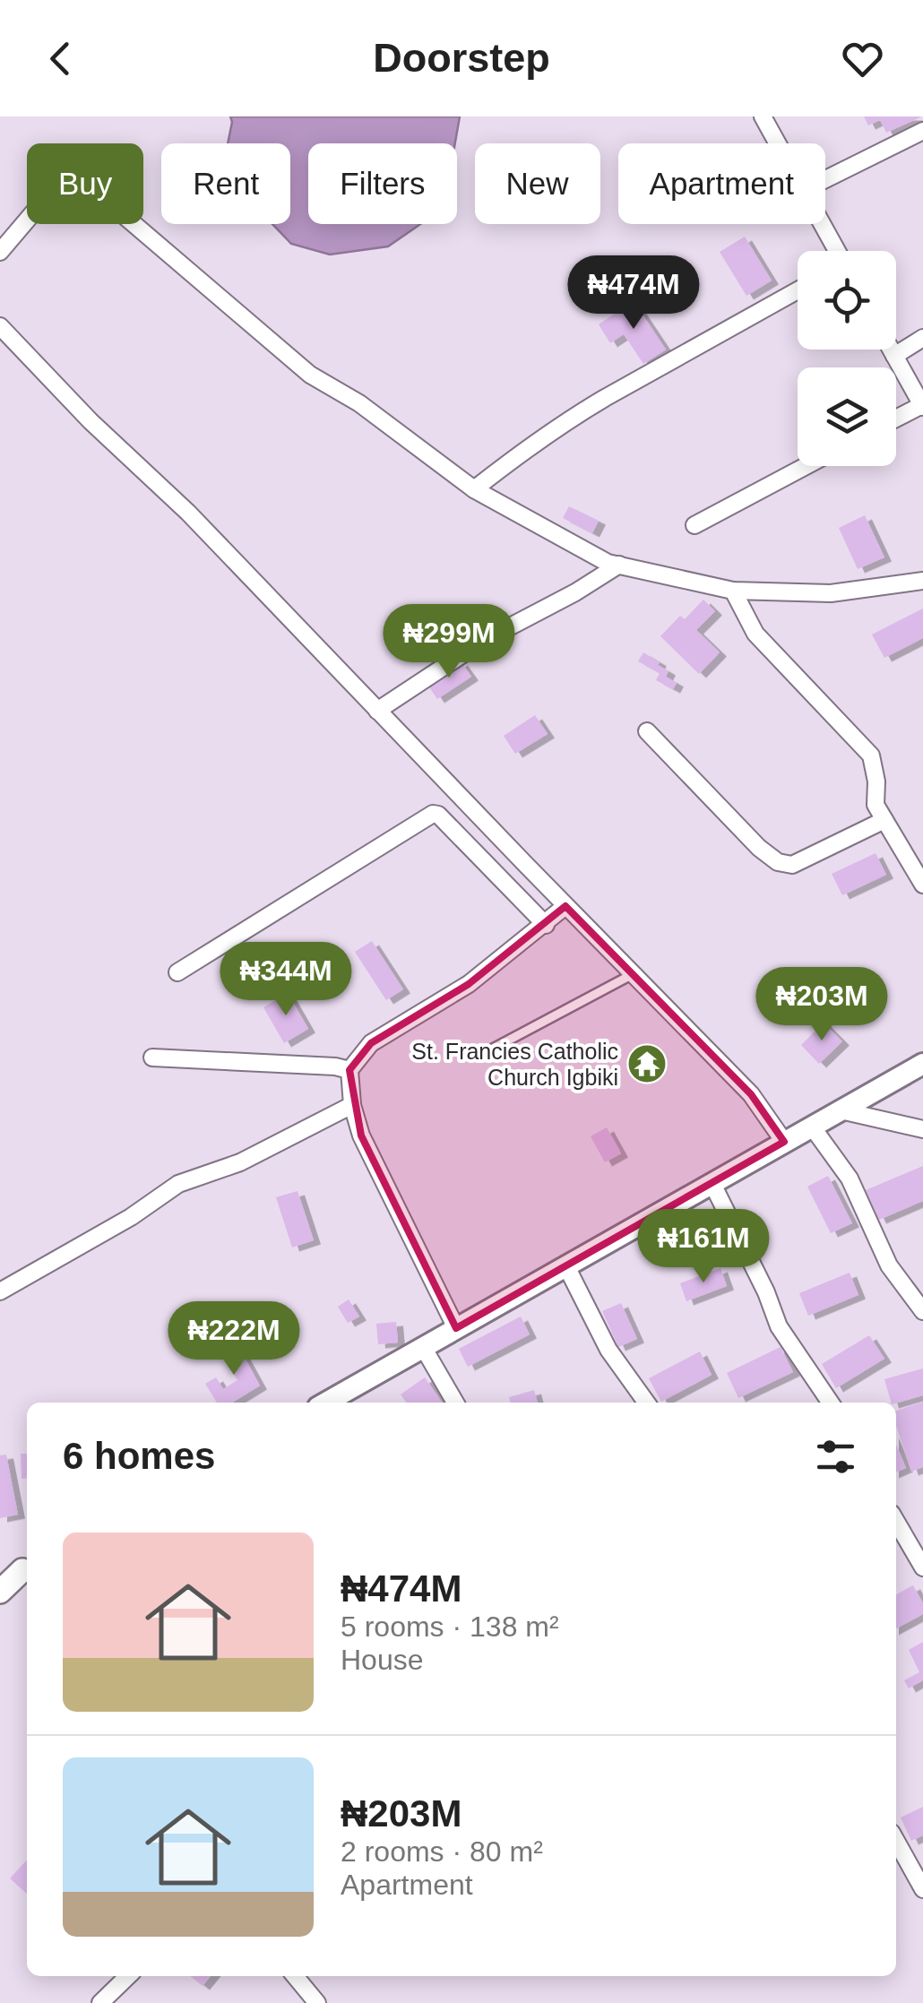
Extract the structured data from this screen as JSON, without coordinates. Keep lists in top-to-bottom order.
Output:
{
  "places": {
    "temple": ["St. Francies Catholic Church Igbiki"]
  },
  "page": {
    "header": "Doorstep",
    "chip": [
      "Buy",
      "Rent",
      "Filters",
      "New",
      "Apartment"
    ],
    "price": [
      "₦474M",
      "₦299M",
      "₦344M",
      "₦203M",
      "₦161M",
      "₦222M"
    ],
    "heading": "6 homes",
    "list": [
      {
        "name": "₦474M",
        "note": "5 rooms · 138 m² · House"
      },
      {
        "name": "₦203M",
        "note": "2 rooms · 80 m² · Apartment"
      }
    ]
  }
}
